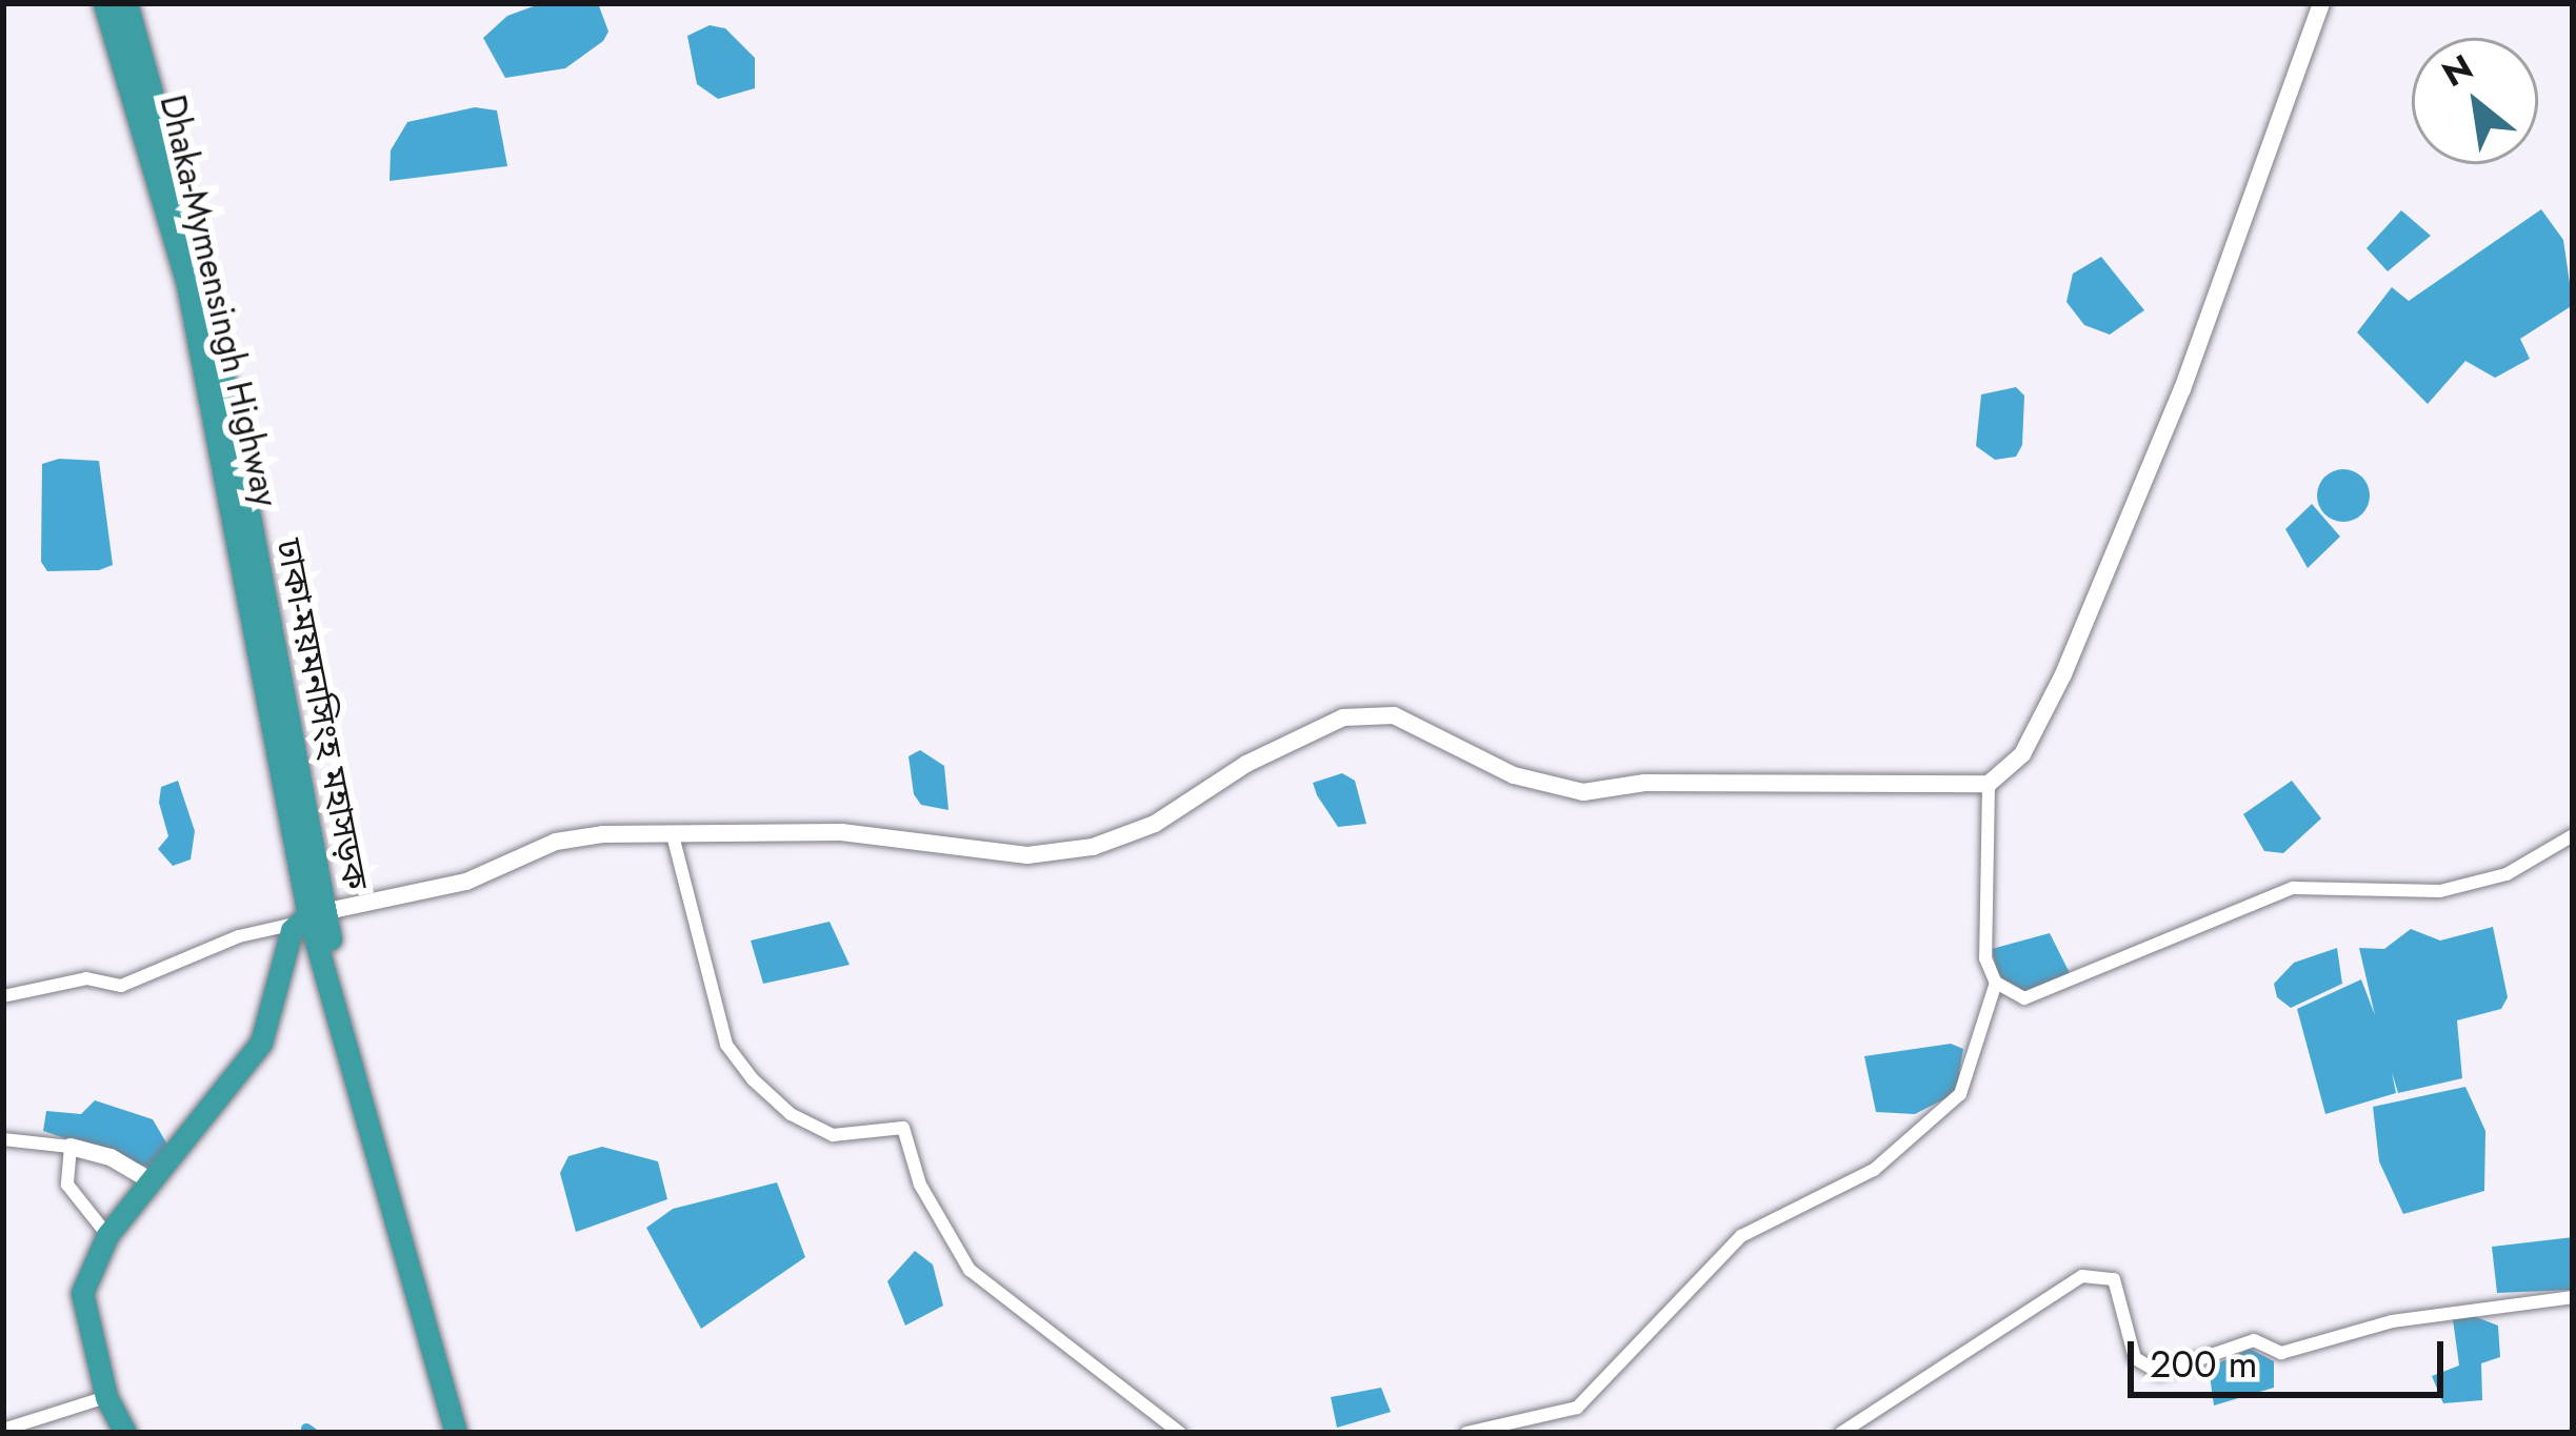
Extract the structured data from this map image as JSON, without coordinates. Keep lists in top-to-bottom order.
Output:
{
  "streets": {
    "highway": ["Dhaka-Mymensingh Highway", "ঢাকা-ময়মনসিংহ মহাসড়ক"]
  },
  "crossings": [
    ["Dhaka-Mymensingh Highway", "ঢাকা-ময়মনসিংহ মহাসড়ক"]
  ],
  "scale_bar": "200 m",
  "north": "top left"
}
